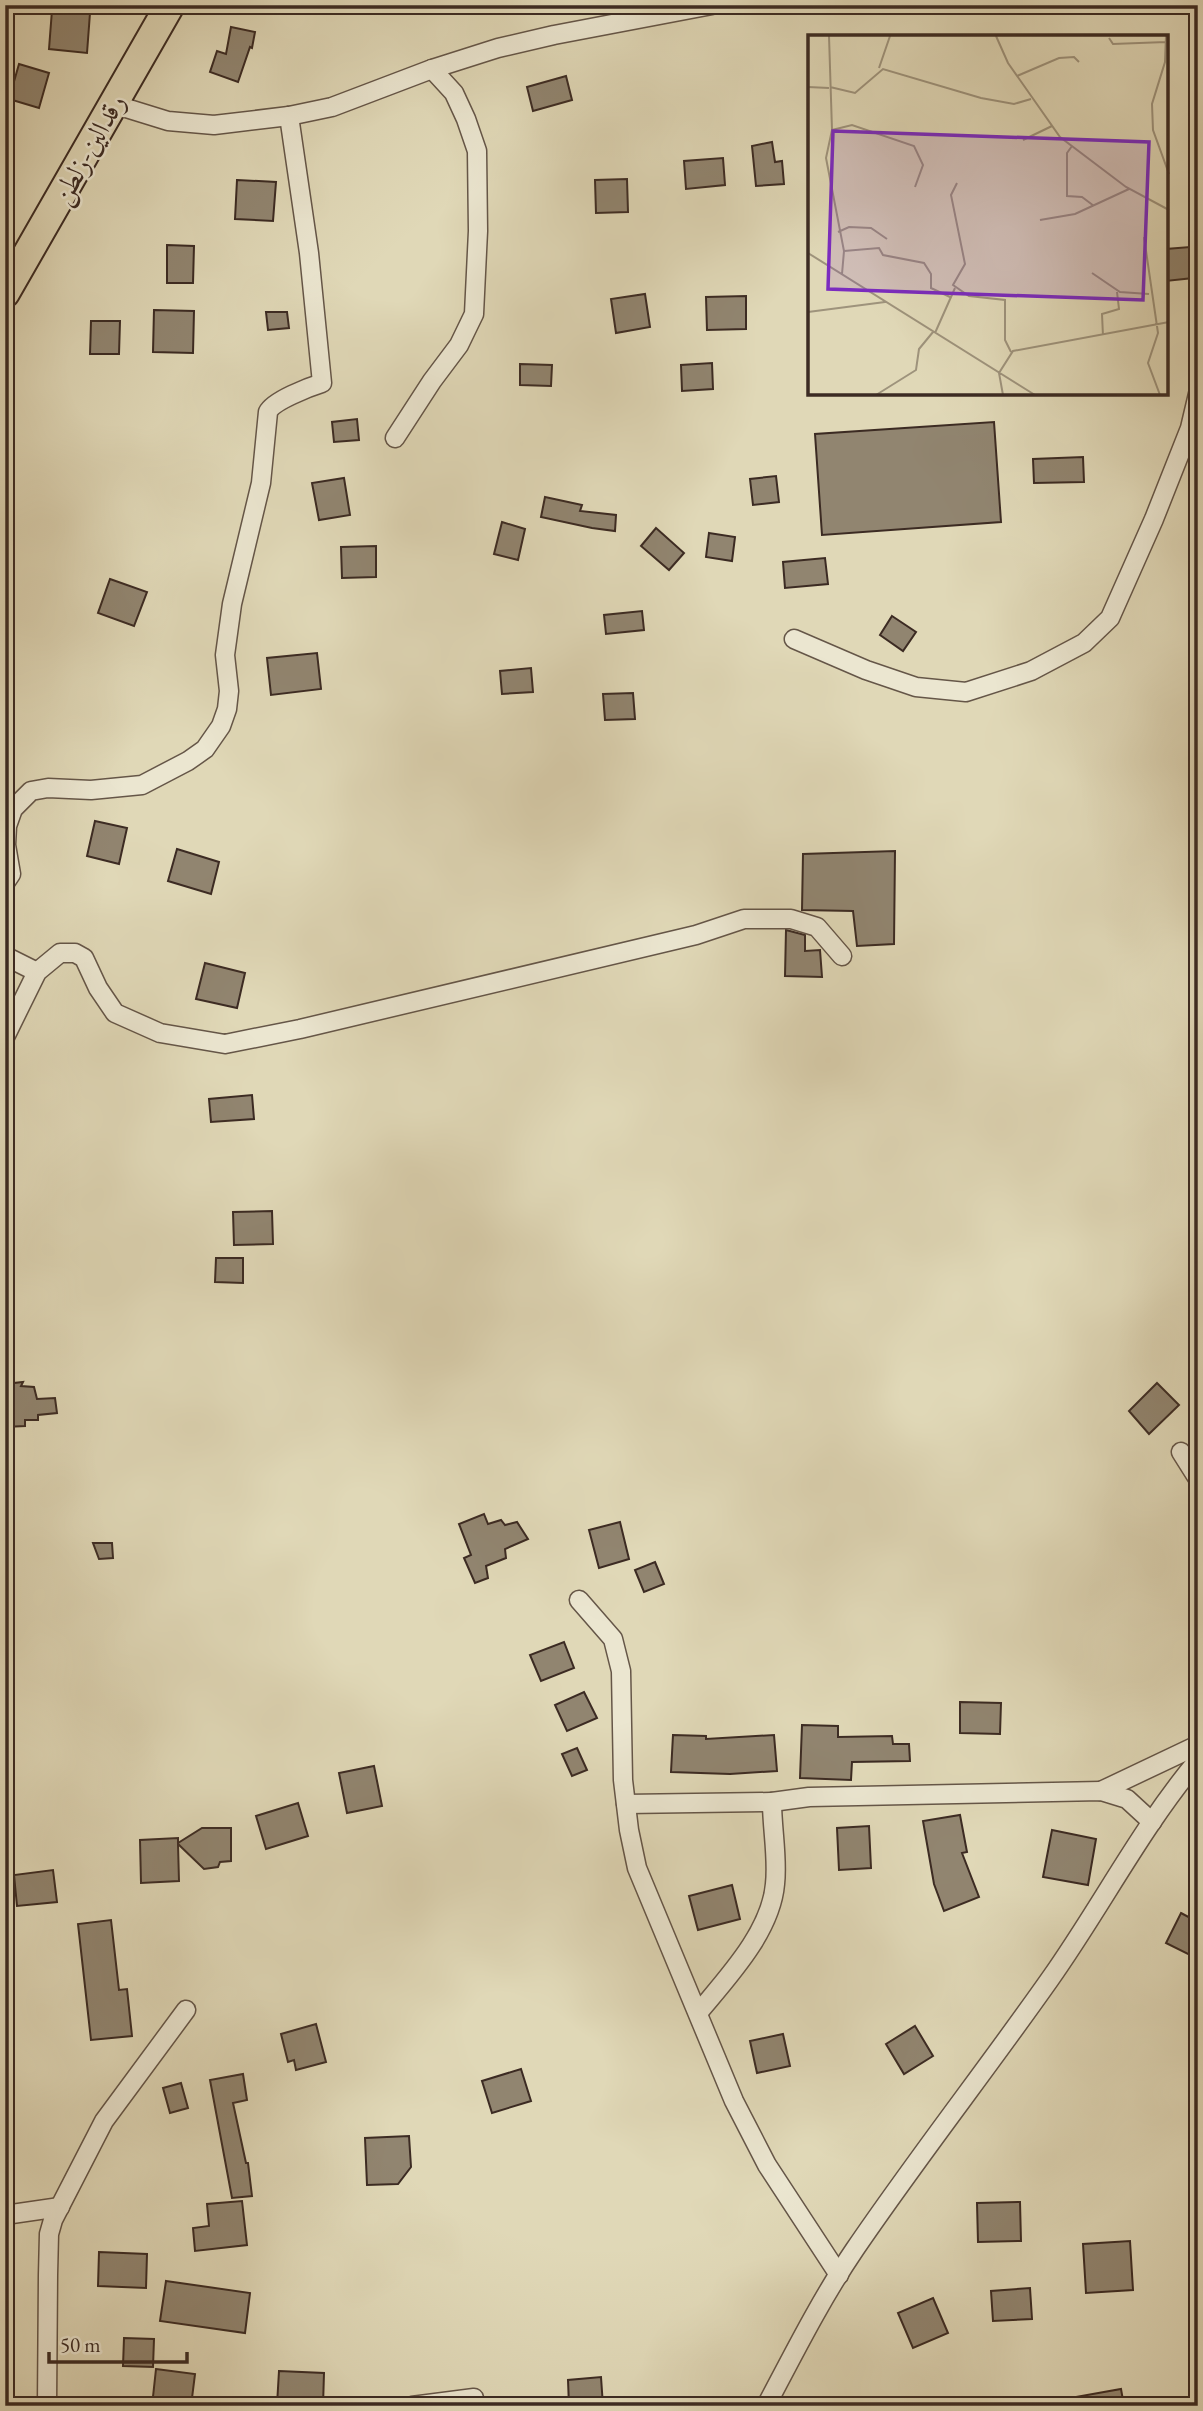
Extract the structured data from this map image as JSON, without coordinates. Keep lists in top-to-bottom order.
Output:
{
  "streets": {
    "main road": ["رقدالين-زلطن"]
  },
  "scale_bar": "50 m"
}
